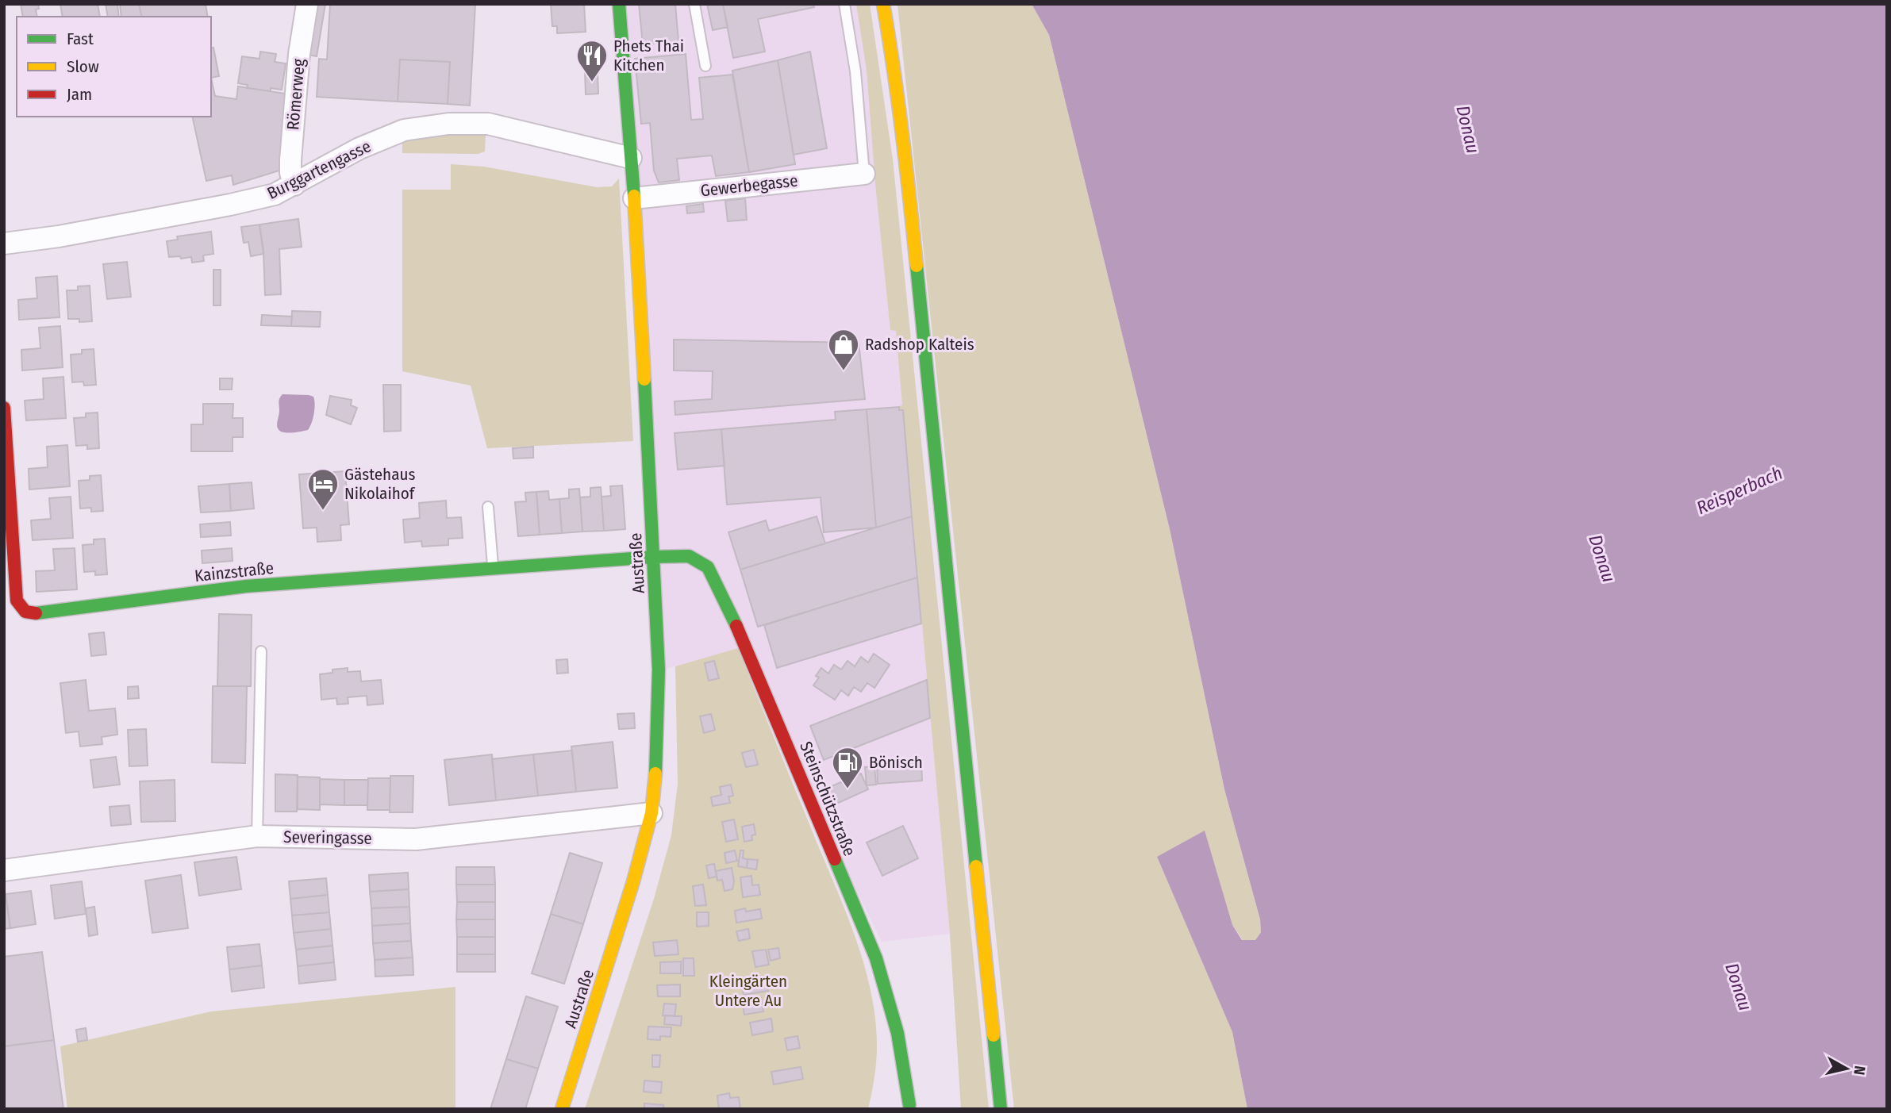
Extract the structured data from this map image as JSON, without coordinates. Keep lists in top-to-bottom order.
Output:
{
  "streets": {
    "main road": ["Austraße", "Kainzstraße", "Steinschützstraße"],
    "street": [
      "Römerweg",
      "Burggartengasse",
      "Gewerbegasse",
      "Severingasse"
    ]
  },
  "crossings": [
    ["Römerweg", "Burggartengasse"],
    ["Burggartengasse", "Austraße"],
    ["Gewerbegasse", "Austraße"],
    ["Austraße", "Kainzstraße"],
    ["Austraße", "Steinschützstraße"],
    ["Austraße", "Severingasse"],
    ["Kainzstraße", "Steinschützstraße"]
  ],
  "water": ["Donau", "Reisperbach"],
  "parks": ["Kleingärten Untere Au"],
  "places": {
    "restaurant": ["Phets Thai Kitchen"],
    "shop": ["Radshop Kalteis"],
    "hotel": ["Gästehaus Nikolaihof"],
    "fuel station": ["Bönisch"]
  },
  "legend": ["Fast", "Slow", "Jam"],
  "north": "right"
}
